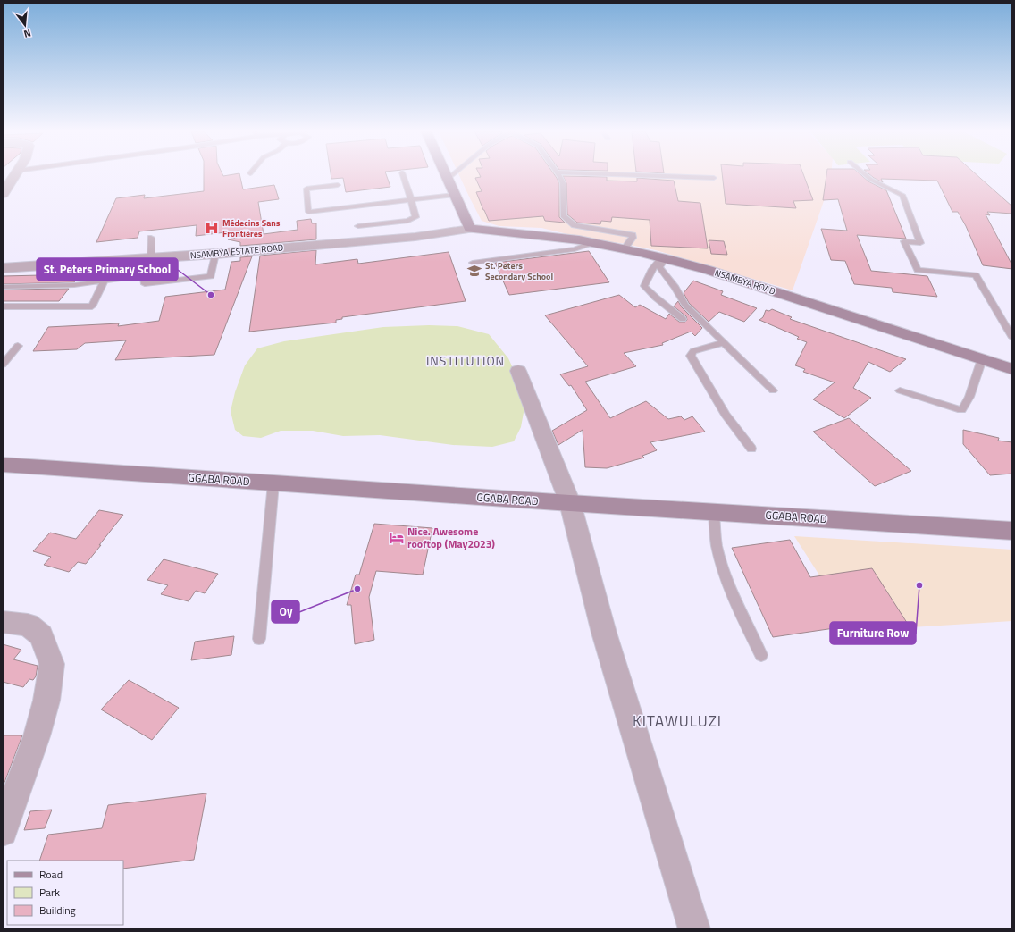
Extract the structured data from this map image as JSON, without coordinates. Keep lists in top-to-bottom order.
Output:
{
  "streets": {
    "main road": ["NSAMBYA ROAD", "GGABA ROAD"],
    "street": ["NSAMBYA ESTATE ROAD"]
  },
  "crossings": [
    ["NSAMBYA ESTATE ROAD", "NSAMBYA ROAD"]
  ],
  "districts": ["INSTITUTION", "KITAWULUZI"],
  "places": {
    "hospital": ["Médecins Sans Frontières"],
    "school or university": ["St. Peters Secondary School"],
    "other": ["St. Peters Primary School", "Furniture Row", "Oy"],
    "hotel": ["Nice. Awesome rooftop (May2023)"]
  },
  "legend": ["Road", "Park", "Building"],
  "north": "bottom"
}
